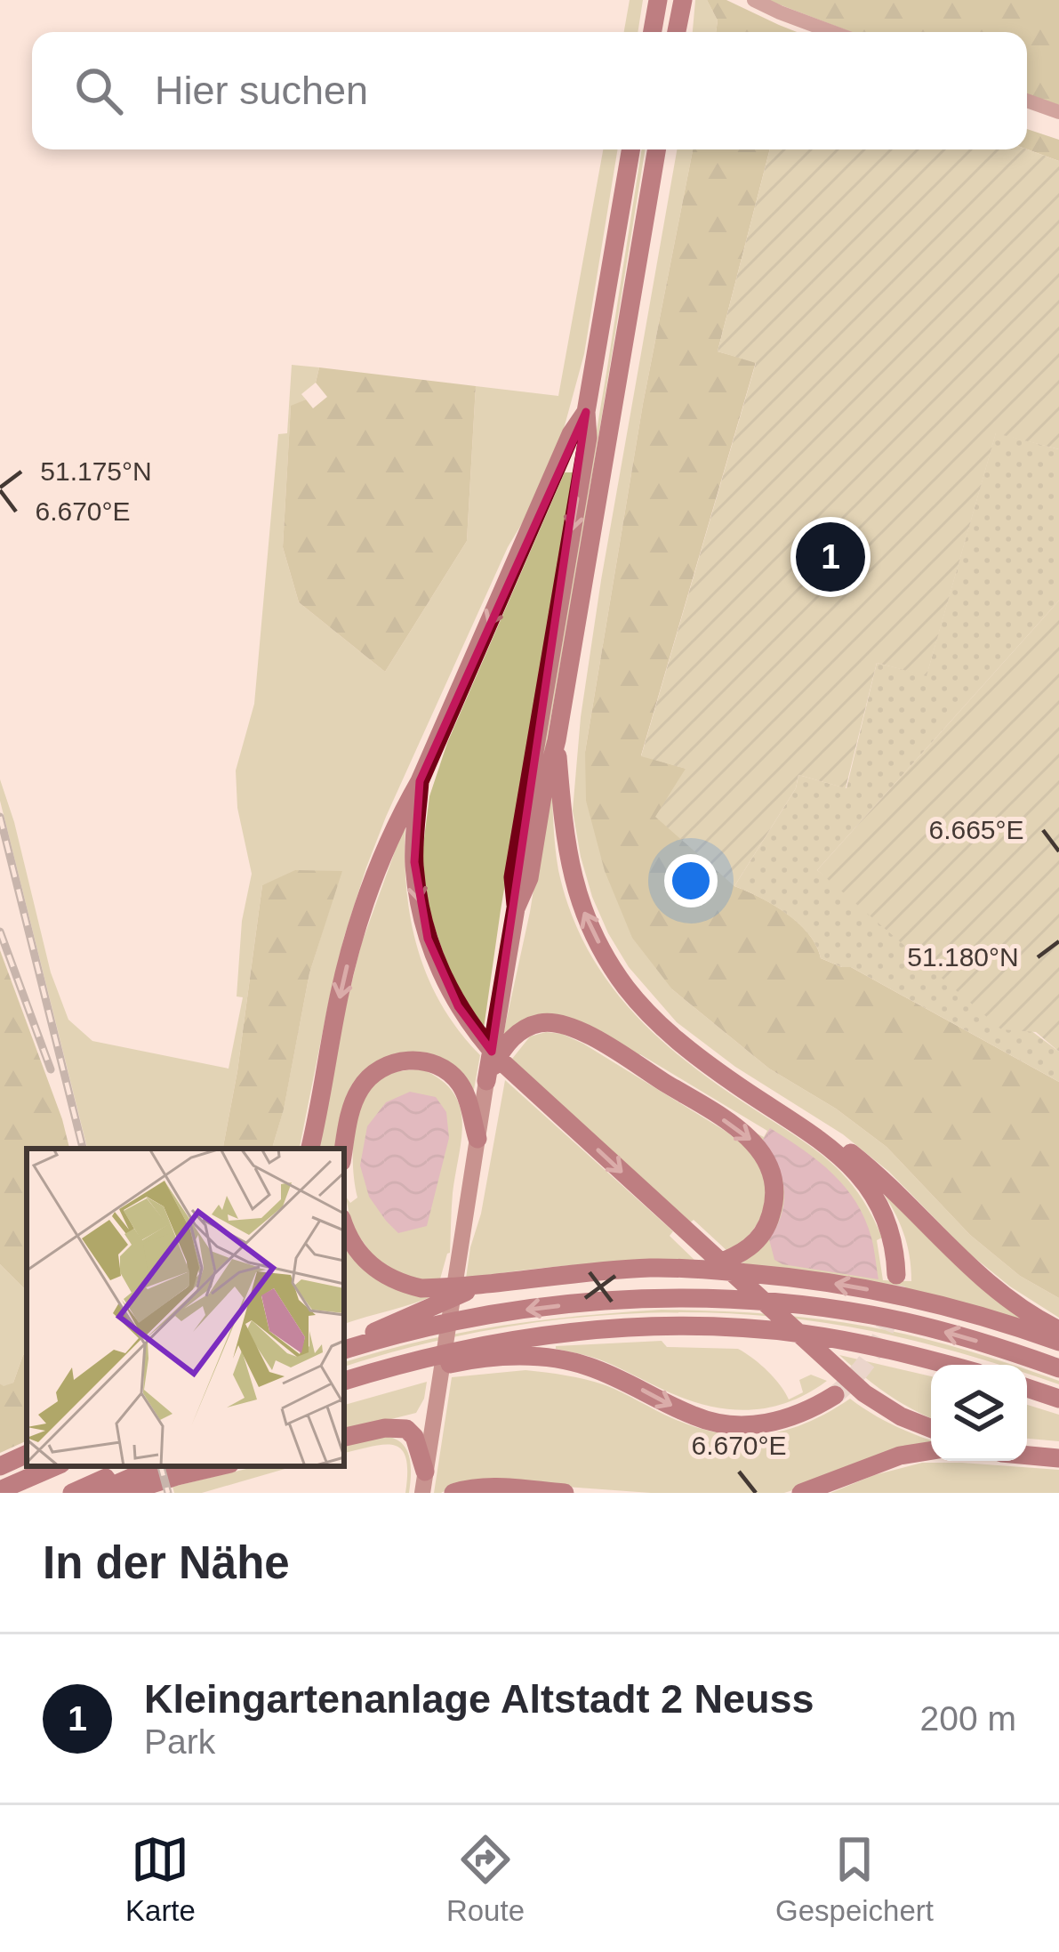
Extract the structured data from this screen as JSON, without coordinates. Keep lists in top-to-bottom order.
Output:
{
  "page": {
    "search": "Hier suchen",
    "pins": "1",
    "heading": "In der Nähe",
    "list": [
      {
        "mark": "1",
        "name": "Kleingartenanlage Altstadt 2 Neuss",
        "note": "Park",
        "value": "200 m"
      }
    ],
    "nav": ["Karte", "Route", "Gespeichert"]
  },
  "coordinates": [
    "51.175°N",
    "6.670°E",
    "6.665°E",
    "51.180°N"
  ]
}
